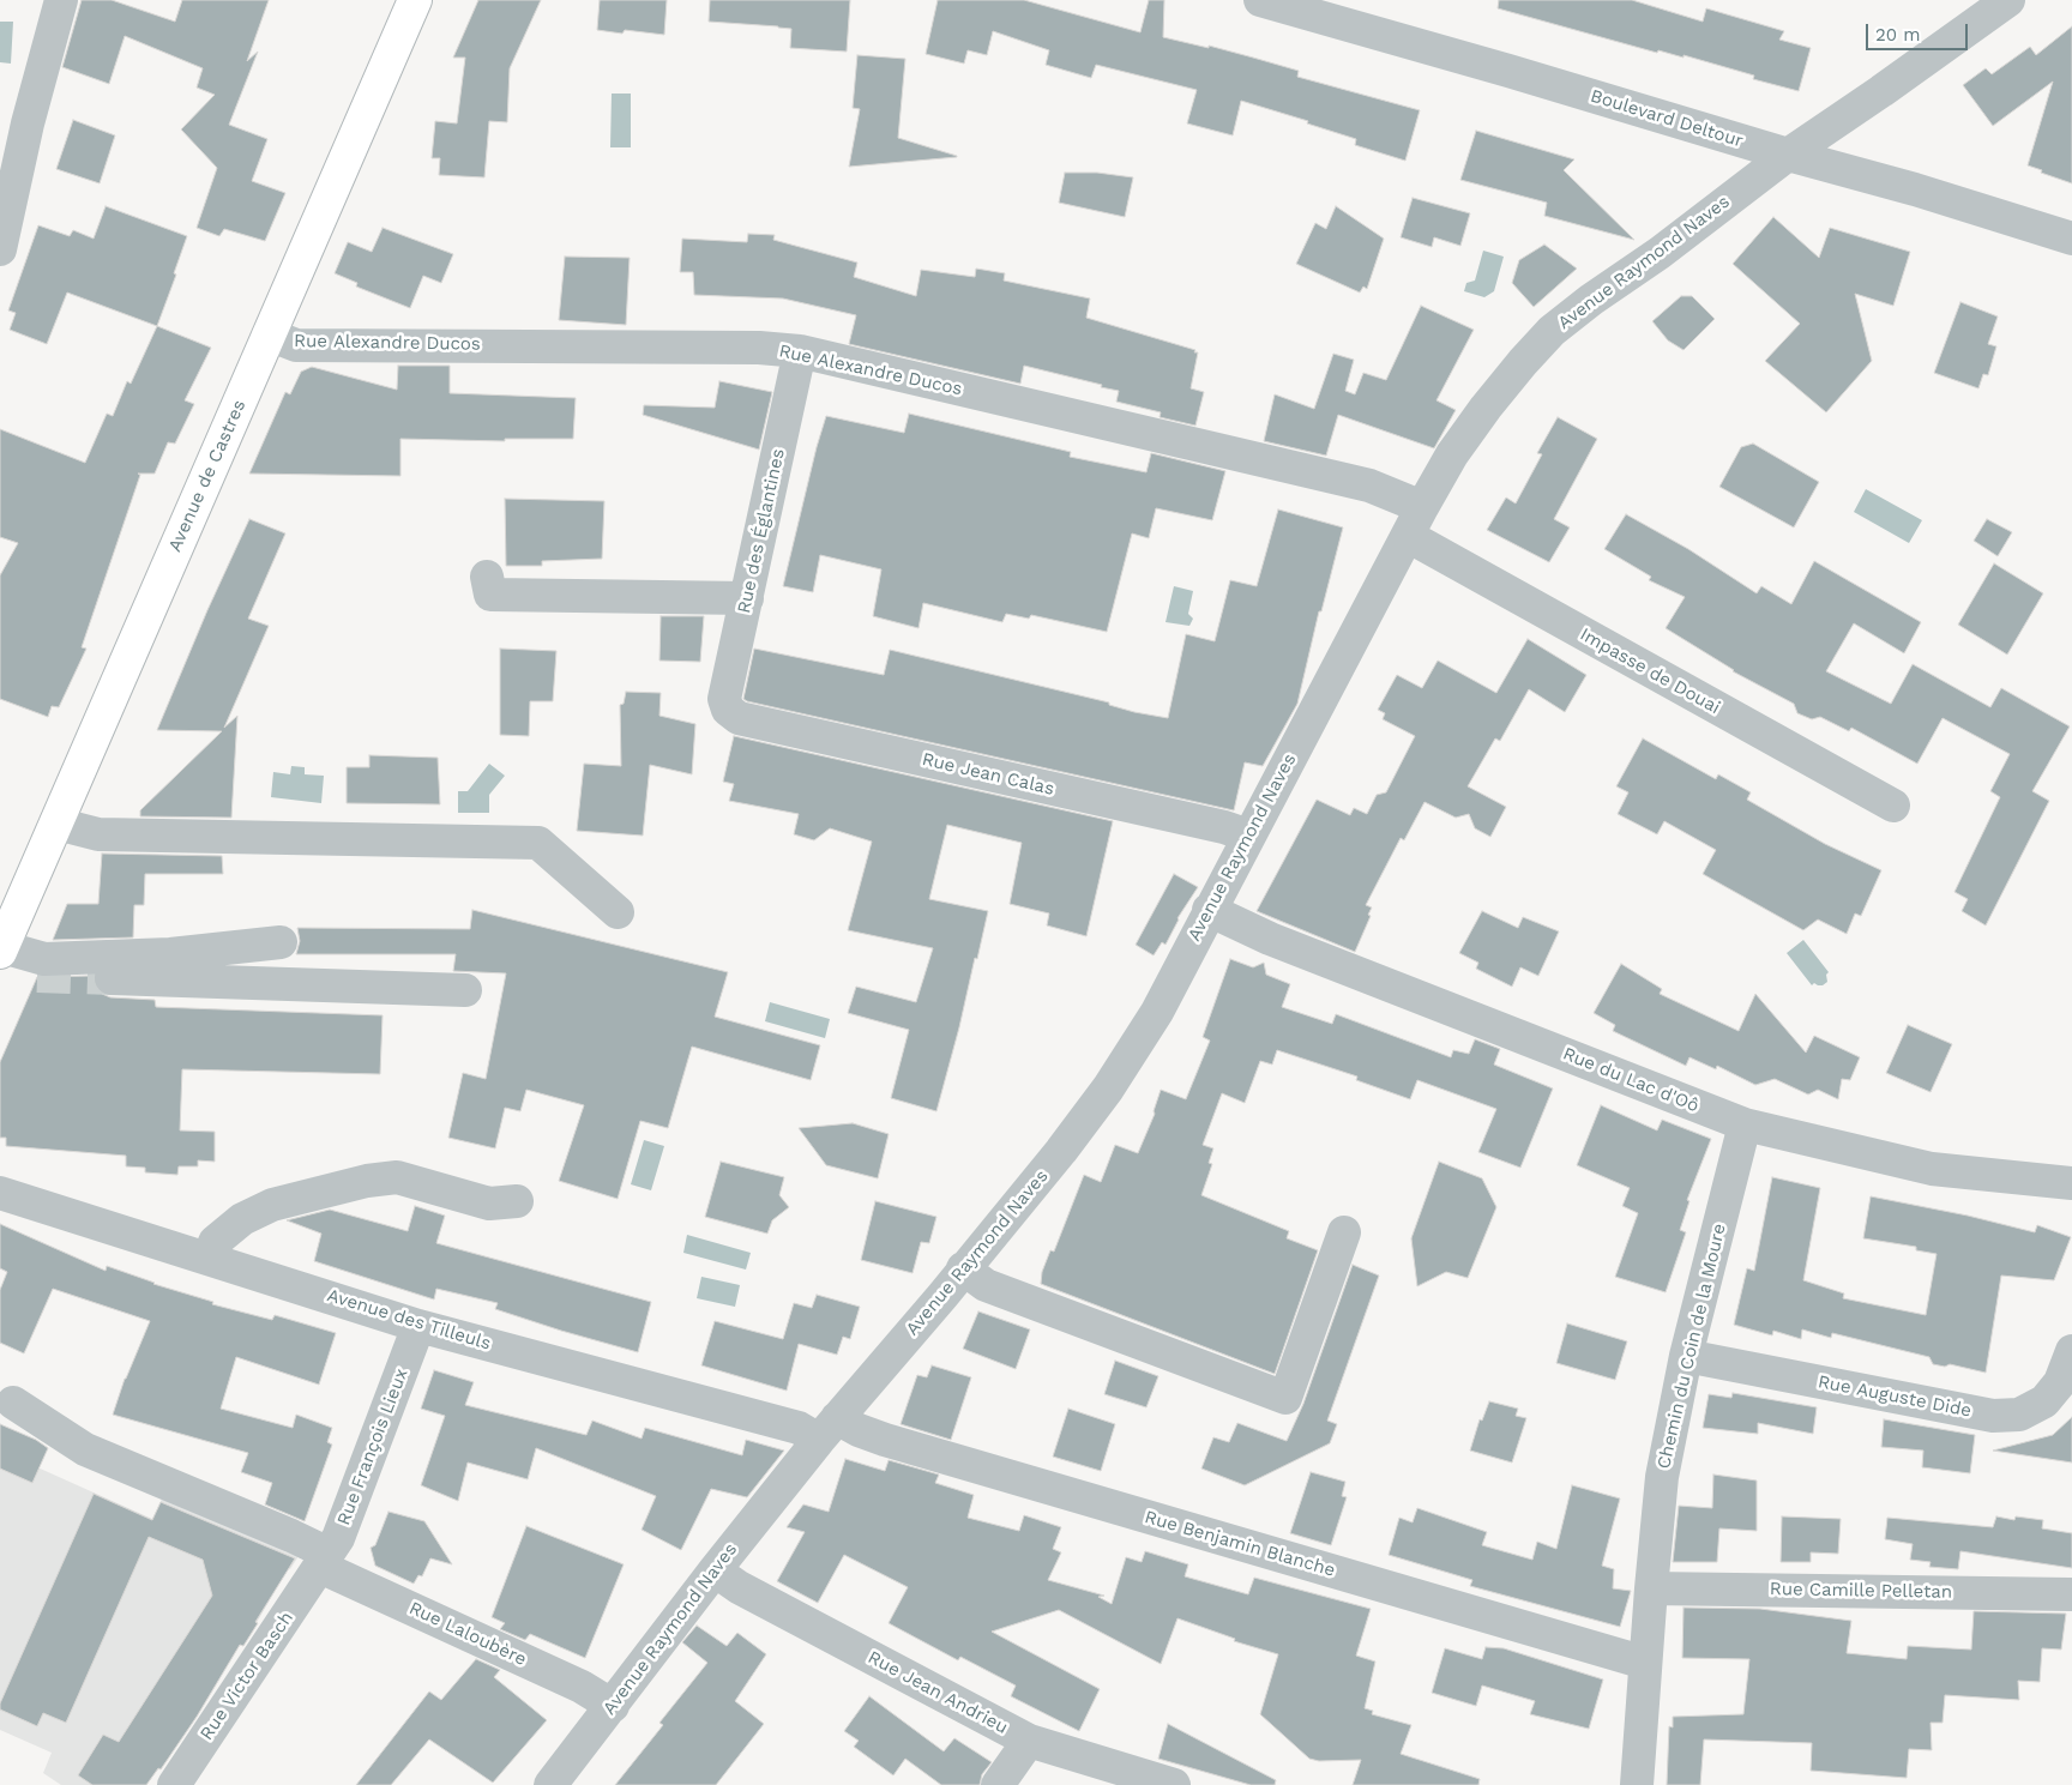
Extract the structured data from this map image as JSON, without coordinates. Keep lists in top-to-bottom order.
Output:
{
  "streets": {
    "main road": ["Avenue de Castres"],
    "street": [
      "Boulevard Deltour",
      "Avenue Raymond Naves",
      "Rue Alexandre Ducos",
      "Rue des Églantines",
      "Impasse de Douai",
      "Rue Jean Calas",
      "Rue du Lac d'Oô",
      "Avenue des Tilleuls",
      "Chemin du Coin de la Moure",
      "Rue Auguste Dide",
      "Rue François Lieux",
      "Rue Benjamin Blanche",
      "Rue Camille Pelletan",
      "Rue Laloubère",
      "Rue Victor Basch",
      "Rue Jean Andrieu"
    ]
  },
  "crossings": [
    ["Boulevard Deltour", "Avenue Raymond Naves"],
    ["Avenue Raymond Naves", "Rue Alexandre Ducos"],
    ["Avenue Raymond Naves", "Impasse de Douai"],
    ["Avenue Raymond Naves", "Rue Jean Calas"],
    ["Avenue Raymond Naves", "Rue du Lac d'Oô"],
    ["Avenue Raymond Naves", "Avenue des Tilleuls"],
    ["Avenue Raymond Naves", "Rue Benjamin Blanche"],
    ["Avenue Raymond Naves", "Rue Laloubère"],
    ["Avenue Raymond Naves", "Rue Jean Andrieu"],
    ["Rue Alexandre Ducos", "Avenue de Castres"],
    ["Rue Alexandre Ducos", "Rue des Églantines"],
    ["Rue des Églantines", "Rue Jean Calas"],
    ["Rue du Lac d'Oô", "Chemin du Coin de la Moure"],
    ["Avenue des Tilleuls", "Rue François Lieux"],
    ["Avenue des Tilleuls", "Rue Benjamin Blanche"],
    ["Chemin du Coin de la Moure", "Rue Auguste Dide"],
    ["Chemin du Coin de la Moure", "Rue Benjamin Blanche"],
    ["Chemin du Coin de la Moure", "Rue Camille Pelletan"],
    ["Rue François Lieux", "Rue Laloubère"],
    ["Rue François Lieux", "Rue Victor Basch"],
    ["Rue Laloubère", "Rue Victor Basch"]
  ],
  "scale_bar": "20 m"
}
